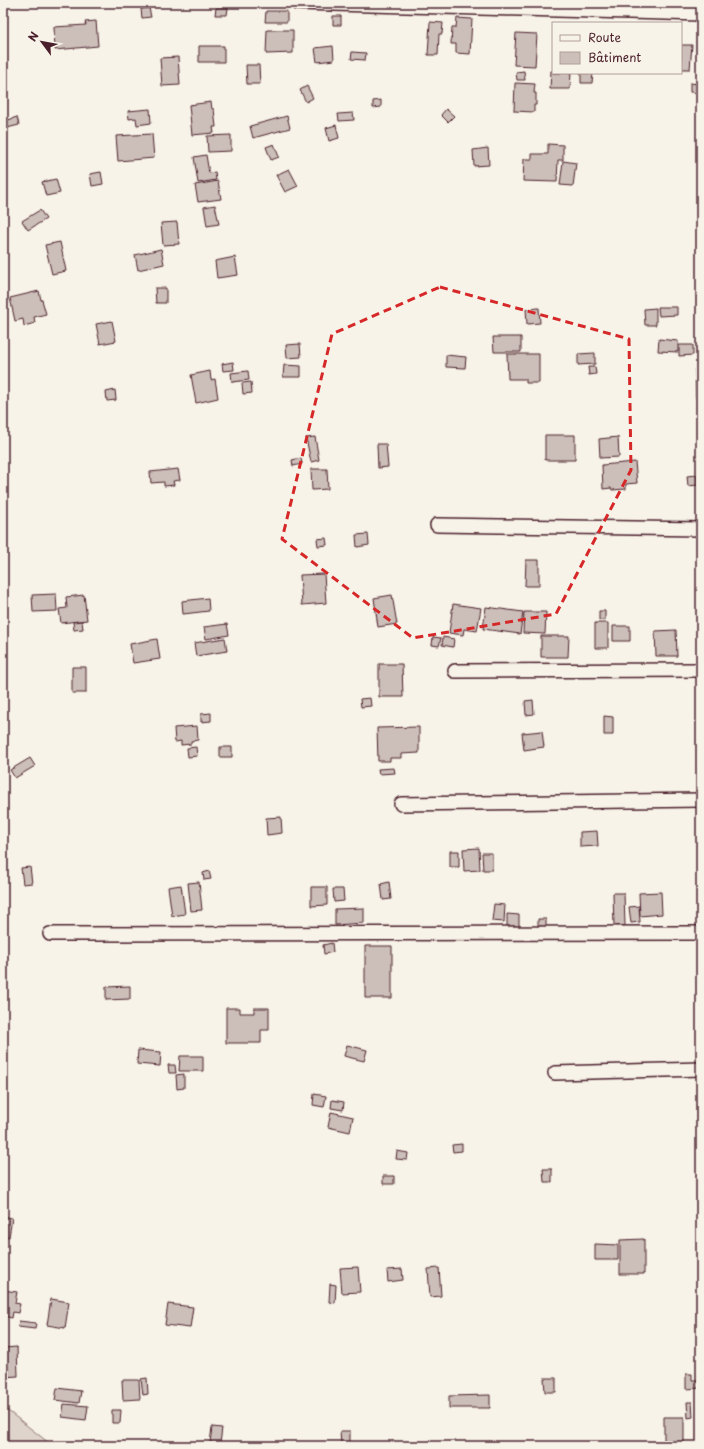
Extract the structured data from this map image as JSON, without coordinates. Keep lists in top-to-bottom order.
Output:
{
  "legend": ["Route", "Bâtiment"],
  "north": "top left"
}
